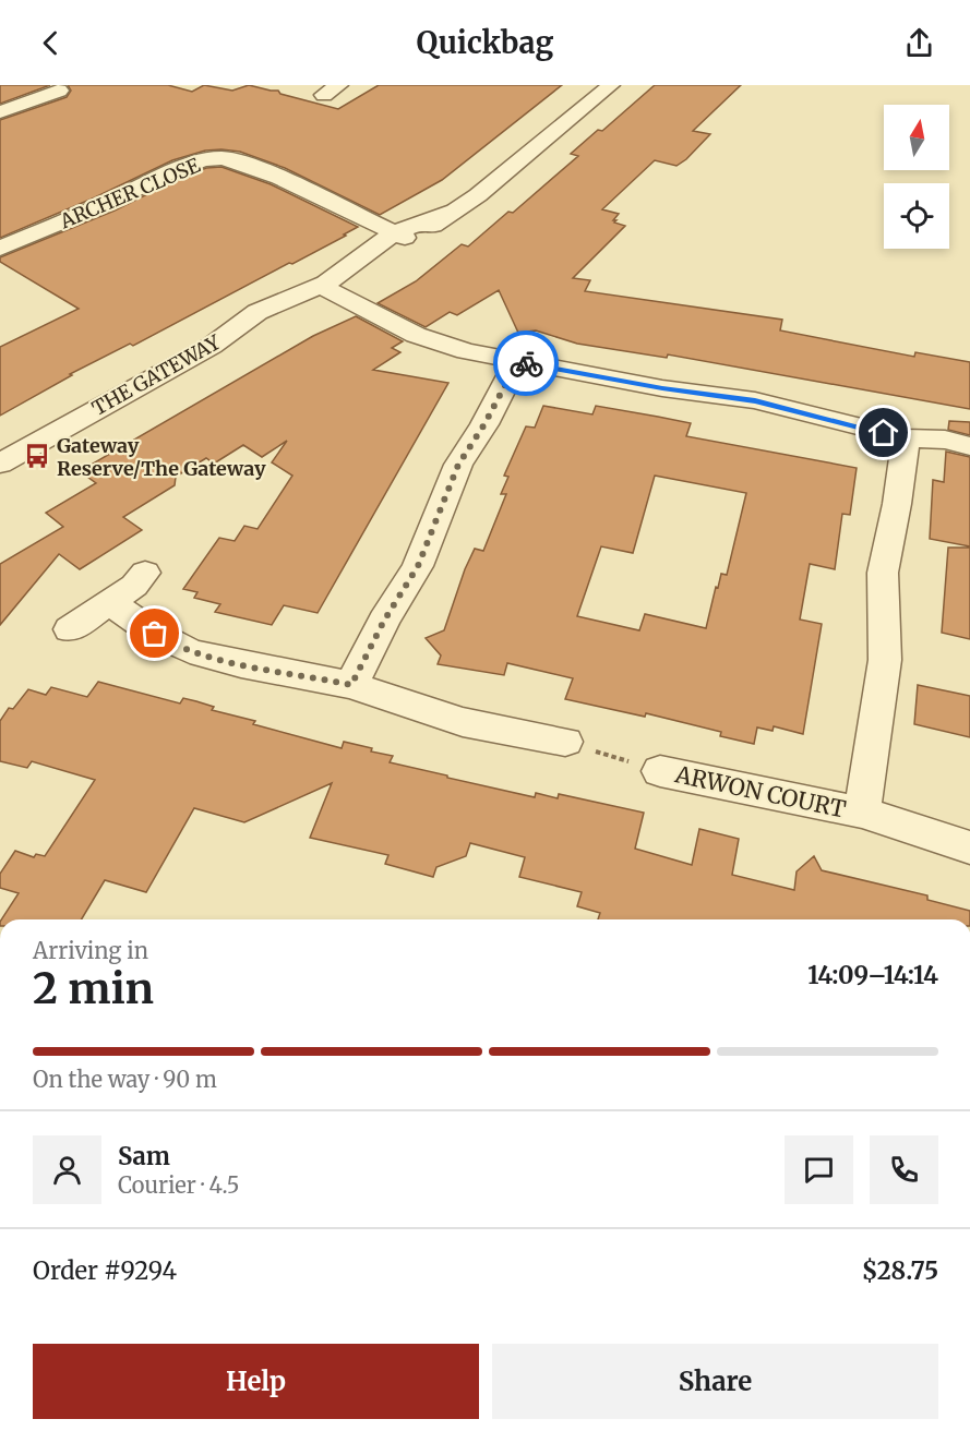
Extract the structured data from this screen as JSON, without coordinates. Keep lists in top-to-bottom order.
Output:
{
  "streets": {
    "street": ["ARCHER CLOSE", "THE GATEWAY", "ARWON COURT"]
  },
  "crossings": [
    ["ARCHER CLOSE", "THE GATEWAY"]
  ],
  "places": {
    "bus stop": ["Gateway Reserve/The Gateway"]
  },
  "north": "top",
  "page": {
    "header": "Quickbag",
    "heading": ["2 min", "Arriving in", "14:09–14:14"],
    "panel": [
      "Sam",
      "Courier · 4.5",
      "Order #9294",
      "$28.75"
    ],
    "bar": "On the way · 90 m",
    "buttons": ["Help", "Share"]
  }
}
